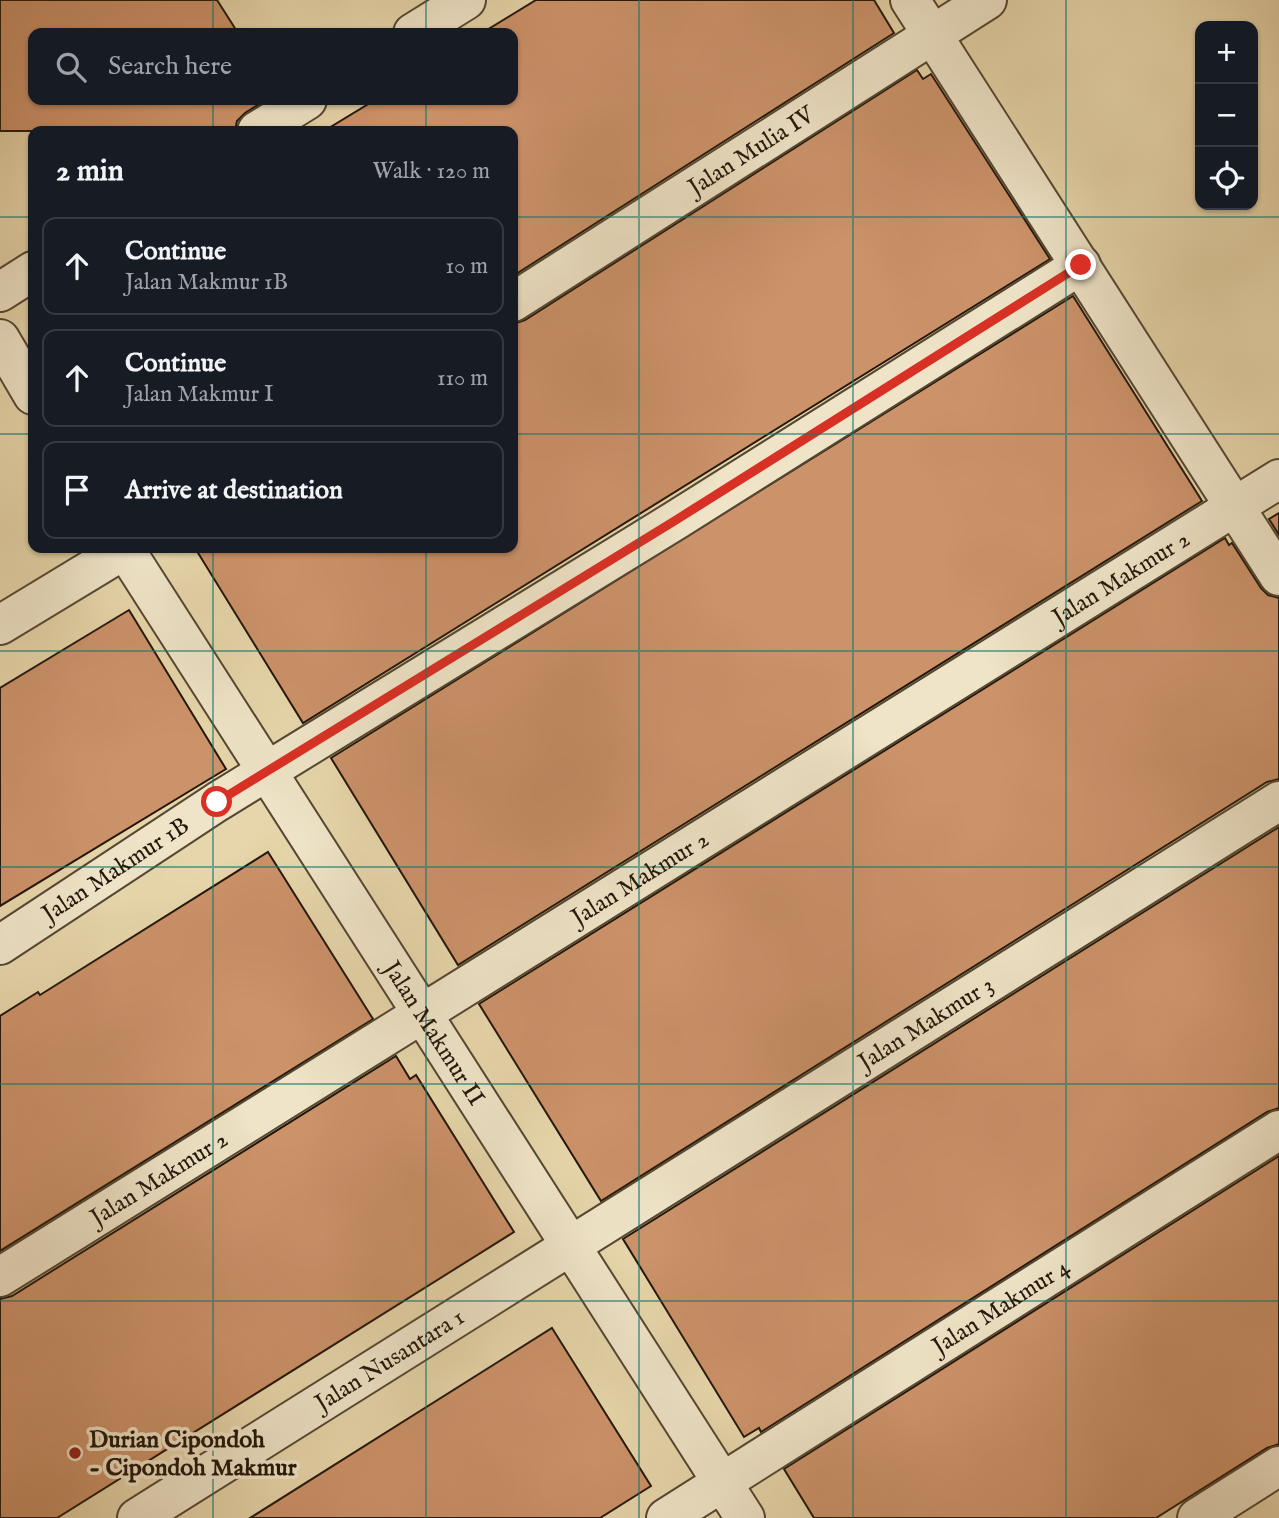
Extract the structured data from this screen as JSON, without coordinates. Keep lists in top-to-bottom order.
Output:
{
  "streets": {
    "street": [
      "Jalan Mulia IV",
      "Jalan Makmur 2",
      "Jalan Makmur 1B",
      "Jalan Makmur 3",
      "Jalan Makmur II",
      "Jalan Makmur 4",
      "Jalan Nusantara 1"
    ]
  },
  "crossings": [
    ["Jalan Makmur 2", "Jalan Makmur II"],
    ["Jalan Makmur 1B", "Jalan Makmur II"],
    ["Jalan Makmur 3", "Jalan Makmur II"],
    ["Jalan Makmur 3", "Jalan Nusantara 1"],
    ["Jalan Makmur II", "Jalan Makmur 4"],
    ["Jalan Makmur II", "Jalan Nusantara 1"]
  ],
  "places": ["Durian Cipondoh - Cipondoh Makmur"],
  "page": {
    "map_buttons": ["+", "−"],
    "search": "Search here",
    "heading": ["2 min", "Walk · 120 m"],
    "list": [
      ["Continue", "Jalan Makmur 1B", "10 m"],
      ["Continue", "Jalan Makmur I", "110 m"],
      "Arrive at destination"
    ]
  }
}
